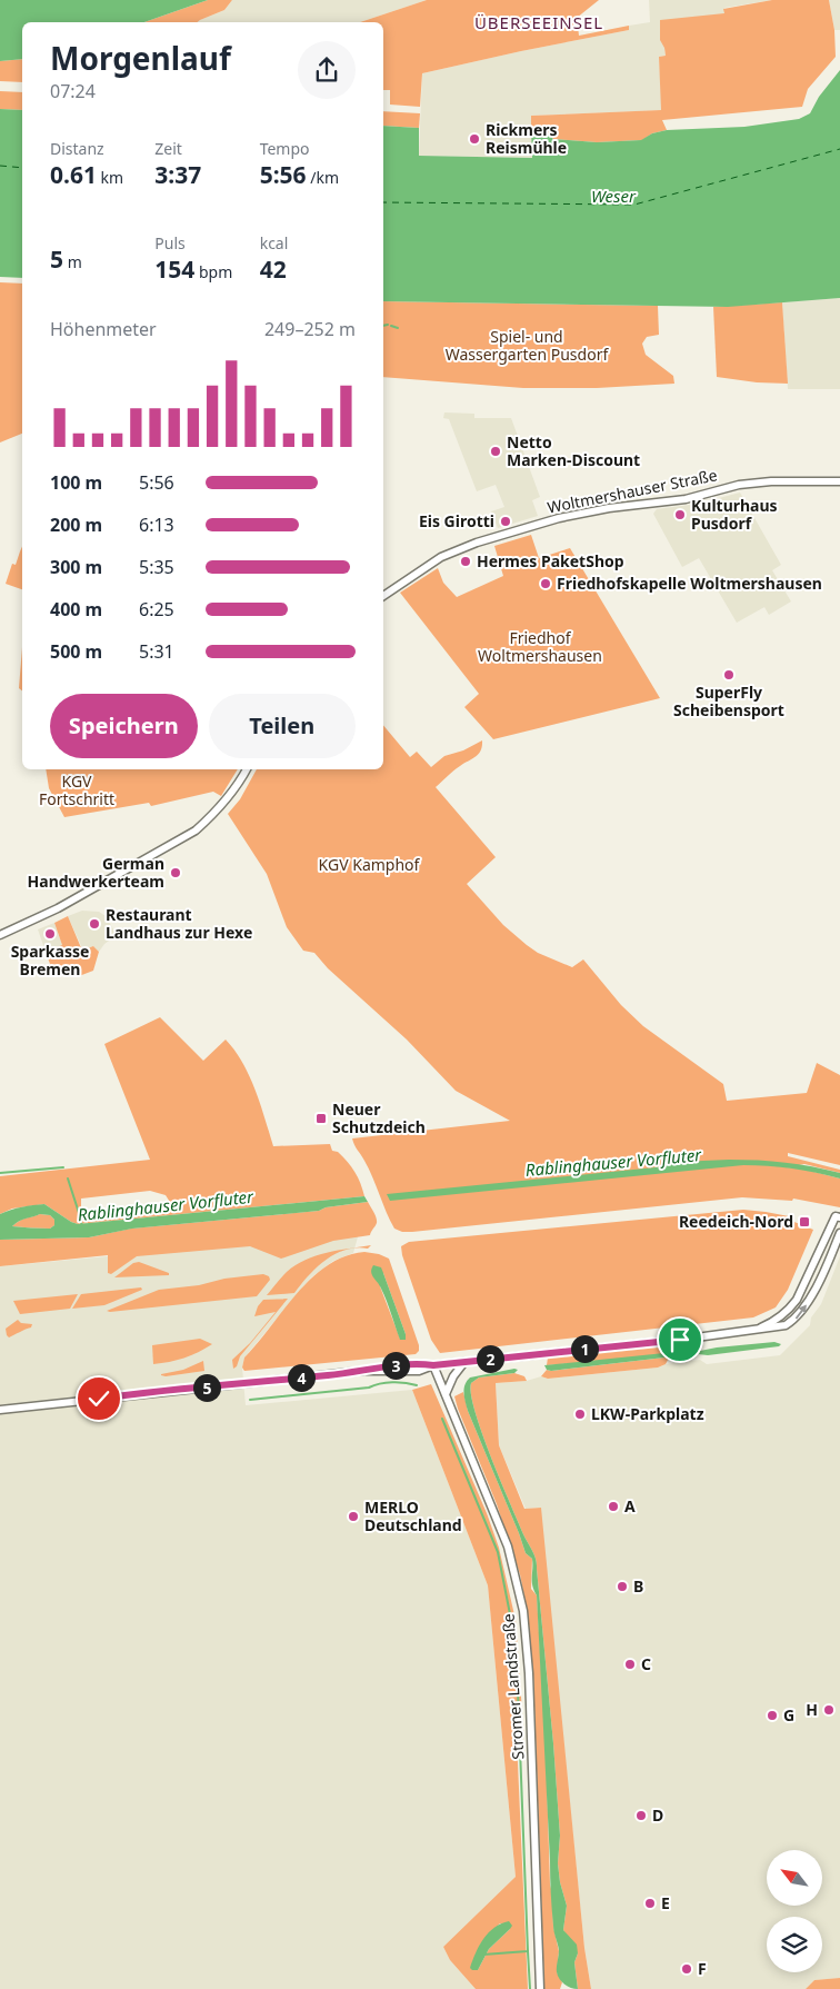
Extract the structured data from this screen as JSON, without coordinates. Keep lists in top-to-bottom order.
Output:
{
  "streets": {
    "street": ["Woltmershauser Straße", "Stromer Landstraße"]
  },
  "districts": ["ÜBERSEEINSEL"],
  "water": ["Weser", "Rablinghauser Vorfluter"],
  "parks": [
    "Spiel- und Wassergarten Pusdorf",
    "Friedhof Woltmershausen",
    "KGV Fortschritt",
    "KGV Kamphof"
  ],
  "places": {
    "other": [
      "Rickmers Reismühle",
      "Netto Marken-Discount",
      "Kulturhaus Pusdorf",
      "Eis Girotti",
      "Hermes PaketShop",
      "Friedhofskapelle Woltmershausen",
      "SuperFly Scheibensport",
      "German Handwerkerteam",
      "Restaurant Landhaus zur Hexe",
      "Sparkasse Bremen",
      "LKW-Parkplatz",
      "A",
      "MERLO Deutschland",
      "B",
      "C",
      "H",
      "G",
      "D",
      "E",
      "F"
    ],
    "transit": ["Neuer Schutzdeich", "Reedeich-Nord"]
  },
  "north": "top left",
  "page": {
    "heading": ["Morgenlauf", "07:24"],
    "stats": [
      ["Distanz", "0.61 km"],
      ["Zeit", "3:37"],
      ["Tempo", "5:56 /km"],
      ["5 m"],
      ["Puls", "154 bpm"],
      ["kcal", "42"]
    ],
    "chart": ["Höhenmeter", "249–252 m"],
    "list": [
      {
        "name": "100 m",
        "note": "5:56"
      },
      {
        "name": "200 m",
        "note": "6:13"
      },
      {
        "name": "300 m",
        "note": "5:35"
      },
      {
        "name": "400 m",
        "note": "6:25"
      },
      {
        "name": "500 m",
        "note": "5:31"
      }
    ],
    "buttons": ["Speichern", "Teilen"],
    "pins": [
      "1",
      "2",
      "3",
      "4",
      "5"
    ]
  }
}
